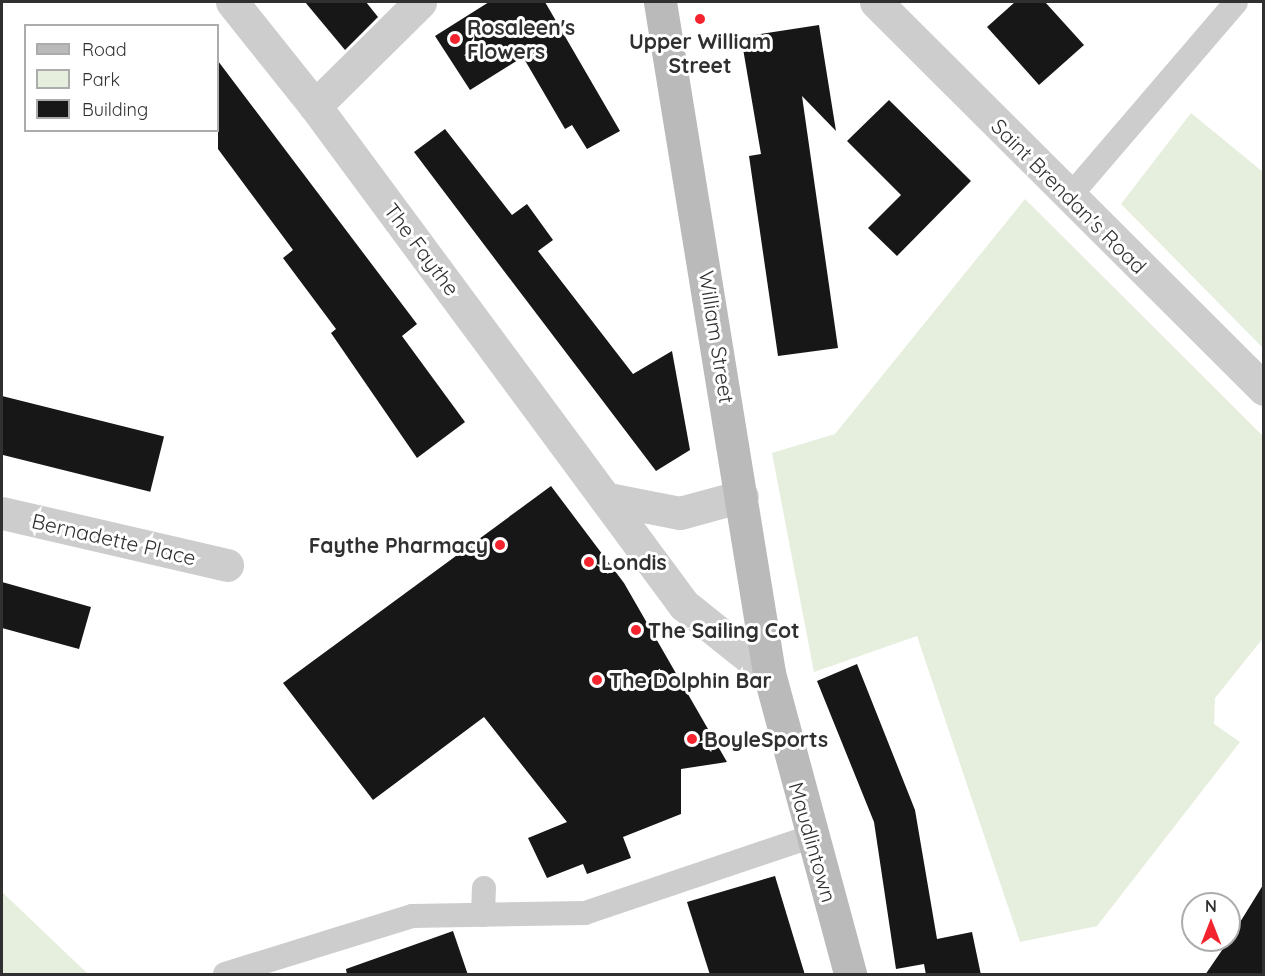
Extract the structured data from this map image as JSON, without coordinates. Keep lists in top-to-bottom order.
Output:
{
  "streets": {
    "main road": ["William Street", "Maudlintown"],
    "street": ["Saint Brendan's Road", "The Faythe", "Bernadette Place"]
  },
  "crossings": [
    ["The Faythe", "William Street"],
    ["The Faythe", "Maudlintown"],
    ["William Street", "Maudlintown"]
  ],
  "places": [
    "Upper William Street",
    "Rosaleen's Flowers",
    "Faythe Pharmacy",
    "Londis",
    "The Sailing Cot",
    "The Dolphin Bar",
    "BoyleSports"
  ],
  "legend": ["Road", "Park", "Building"],
  "north": "top"
}
